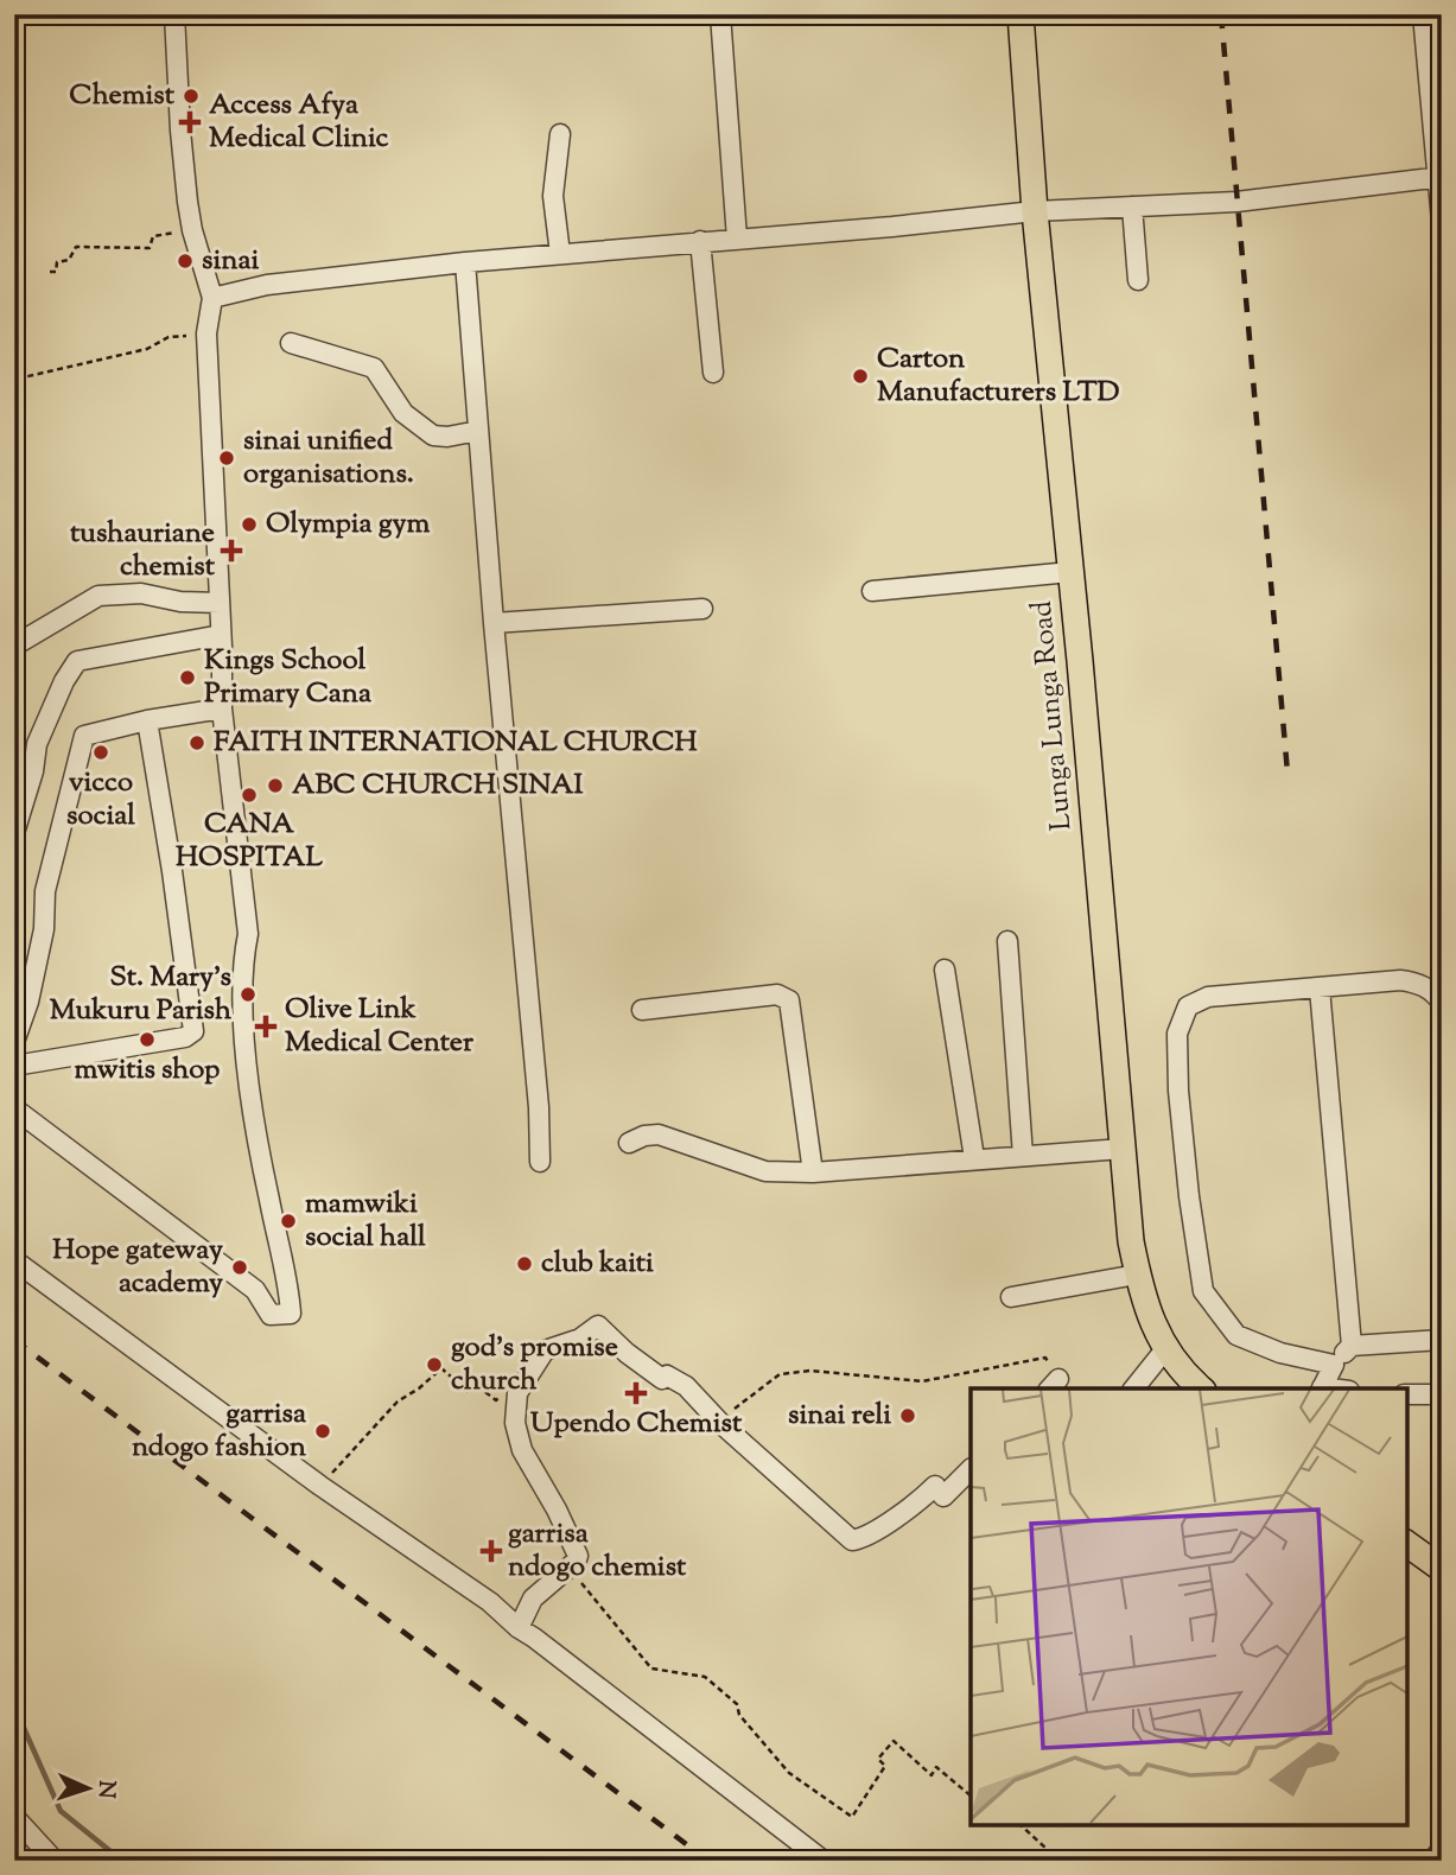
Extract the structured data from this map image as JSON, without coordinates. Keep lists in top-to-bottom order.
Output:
{
  "streets": {
    "main road": ["Lunga Lunga Road"]
  },
  "places": {
    "other": [
      "Chemist",
      "sinai",
      "Carton Manufacturers LTD",
      "sinai unified organisations.",
      "Olympia gym",
      "Kings School Primary Cana",
      "FAITH INTERNATIONAL CHURCH",
      "vicco social",
      "ABC CHURCH SINAI",
      "CANA HOSPITAL",
      "St. Mary's Mukuru Parish",
      "mwitis shop",
      "mamwiki social hall",
      "club kaiti",
      "Hope gateway academy",
      "god's promise church",
      "sinai reli",
      "garrisa ndogo fashion"
    ],
    "health": [
      "Access Afya Medical Clinic",
      "tushauriane chemist",
      "Olive Link Medical Center",
      "Upendo Chemist",
      "garrisa ndogo chemist"
    ]
  },
  "north": "right"
}
